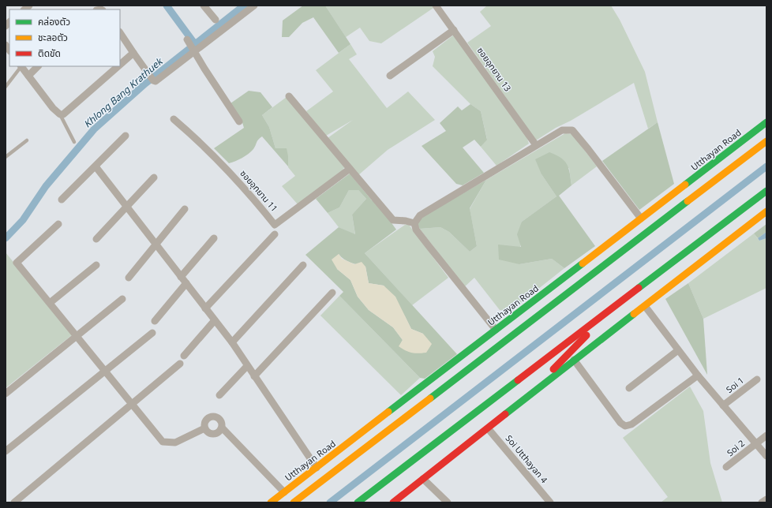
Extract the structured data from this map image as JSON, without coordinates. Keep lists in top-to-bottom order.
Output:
{
  "streets": {
    "main road": ["Utthayan Road"],
    "street": [
      "ซอยอุทยาน 13",
      "ซอยอุทยาน 11",
      "Soi 1",
      "Soi 2",
      "Soi Utthayan 4"
    ]
  },
  "water": ["Khlong Bang Krathuek"],
  "legend": ["คล่องตัว", "ชะลอตัว", "ติดขัด"]
}
